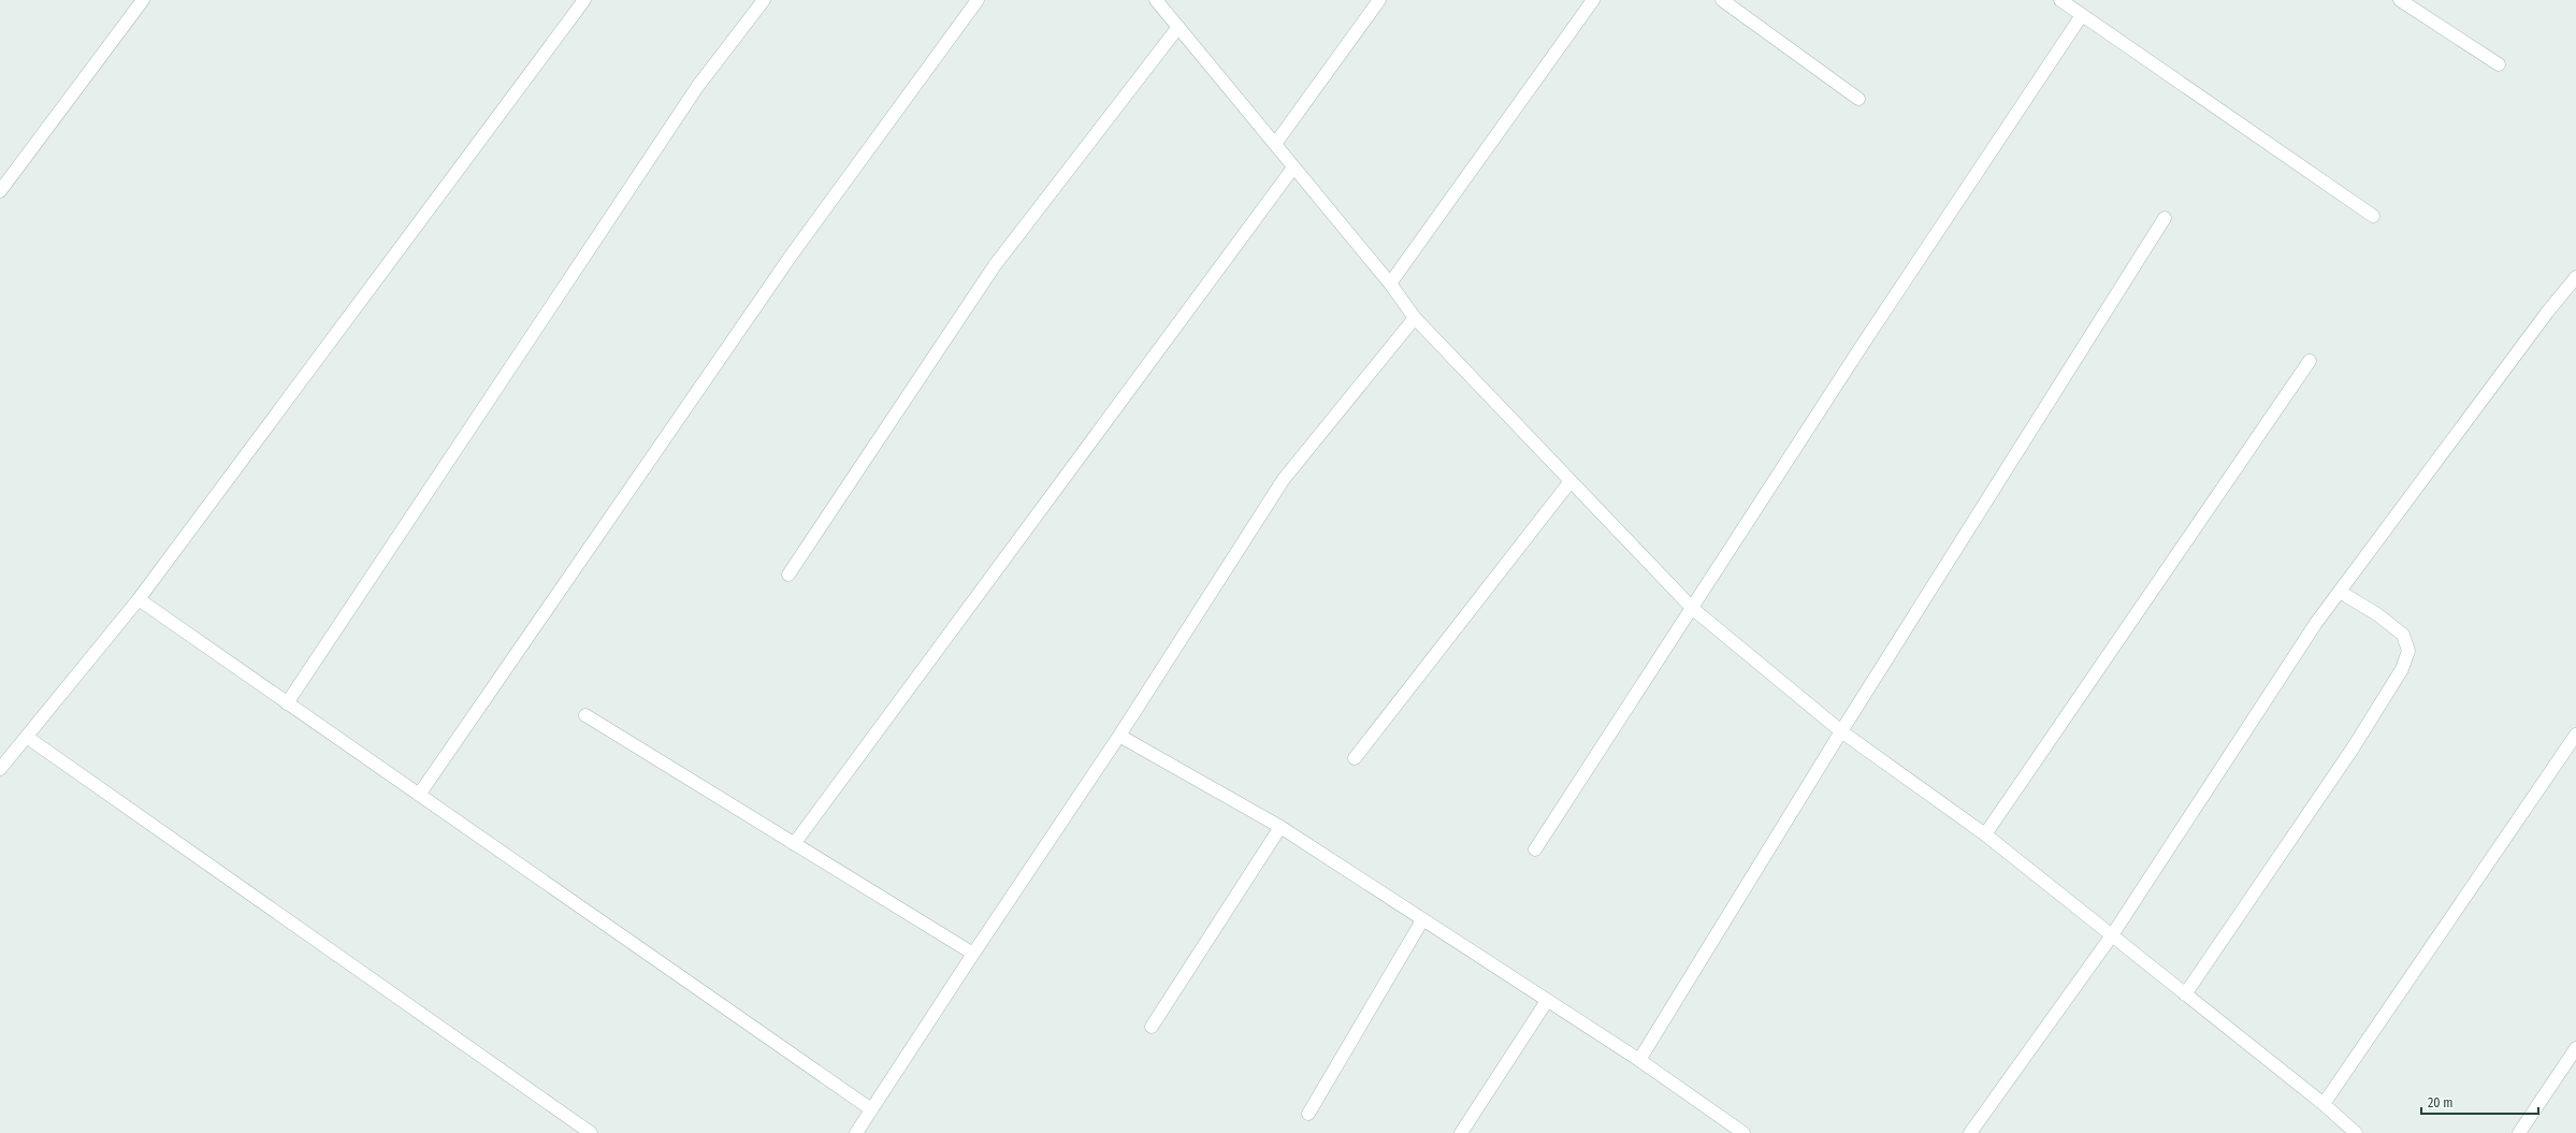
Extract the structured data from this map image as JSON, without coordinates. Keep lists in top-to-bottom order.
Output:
{
  "scale_bar": "20 m"
}
